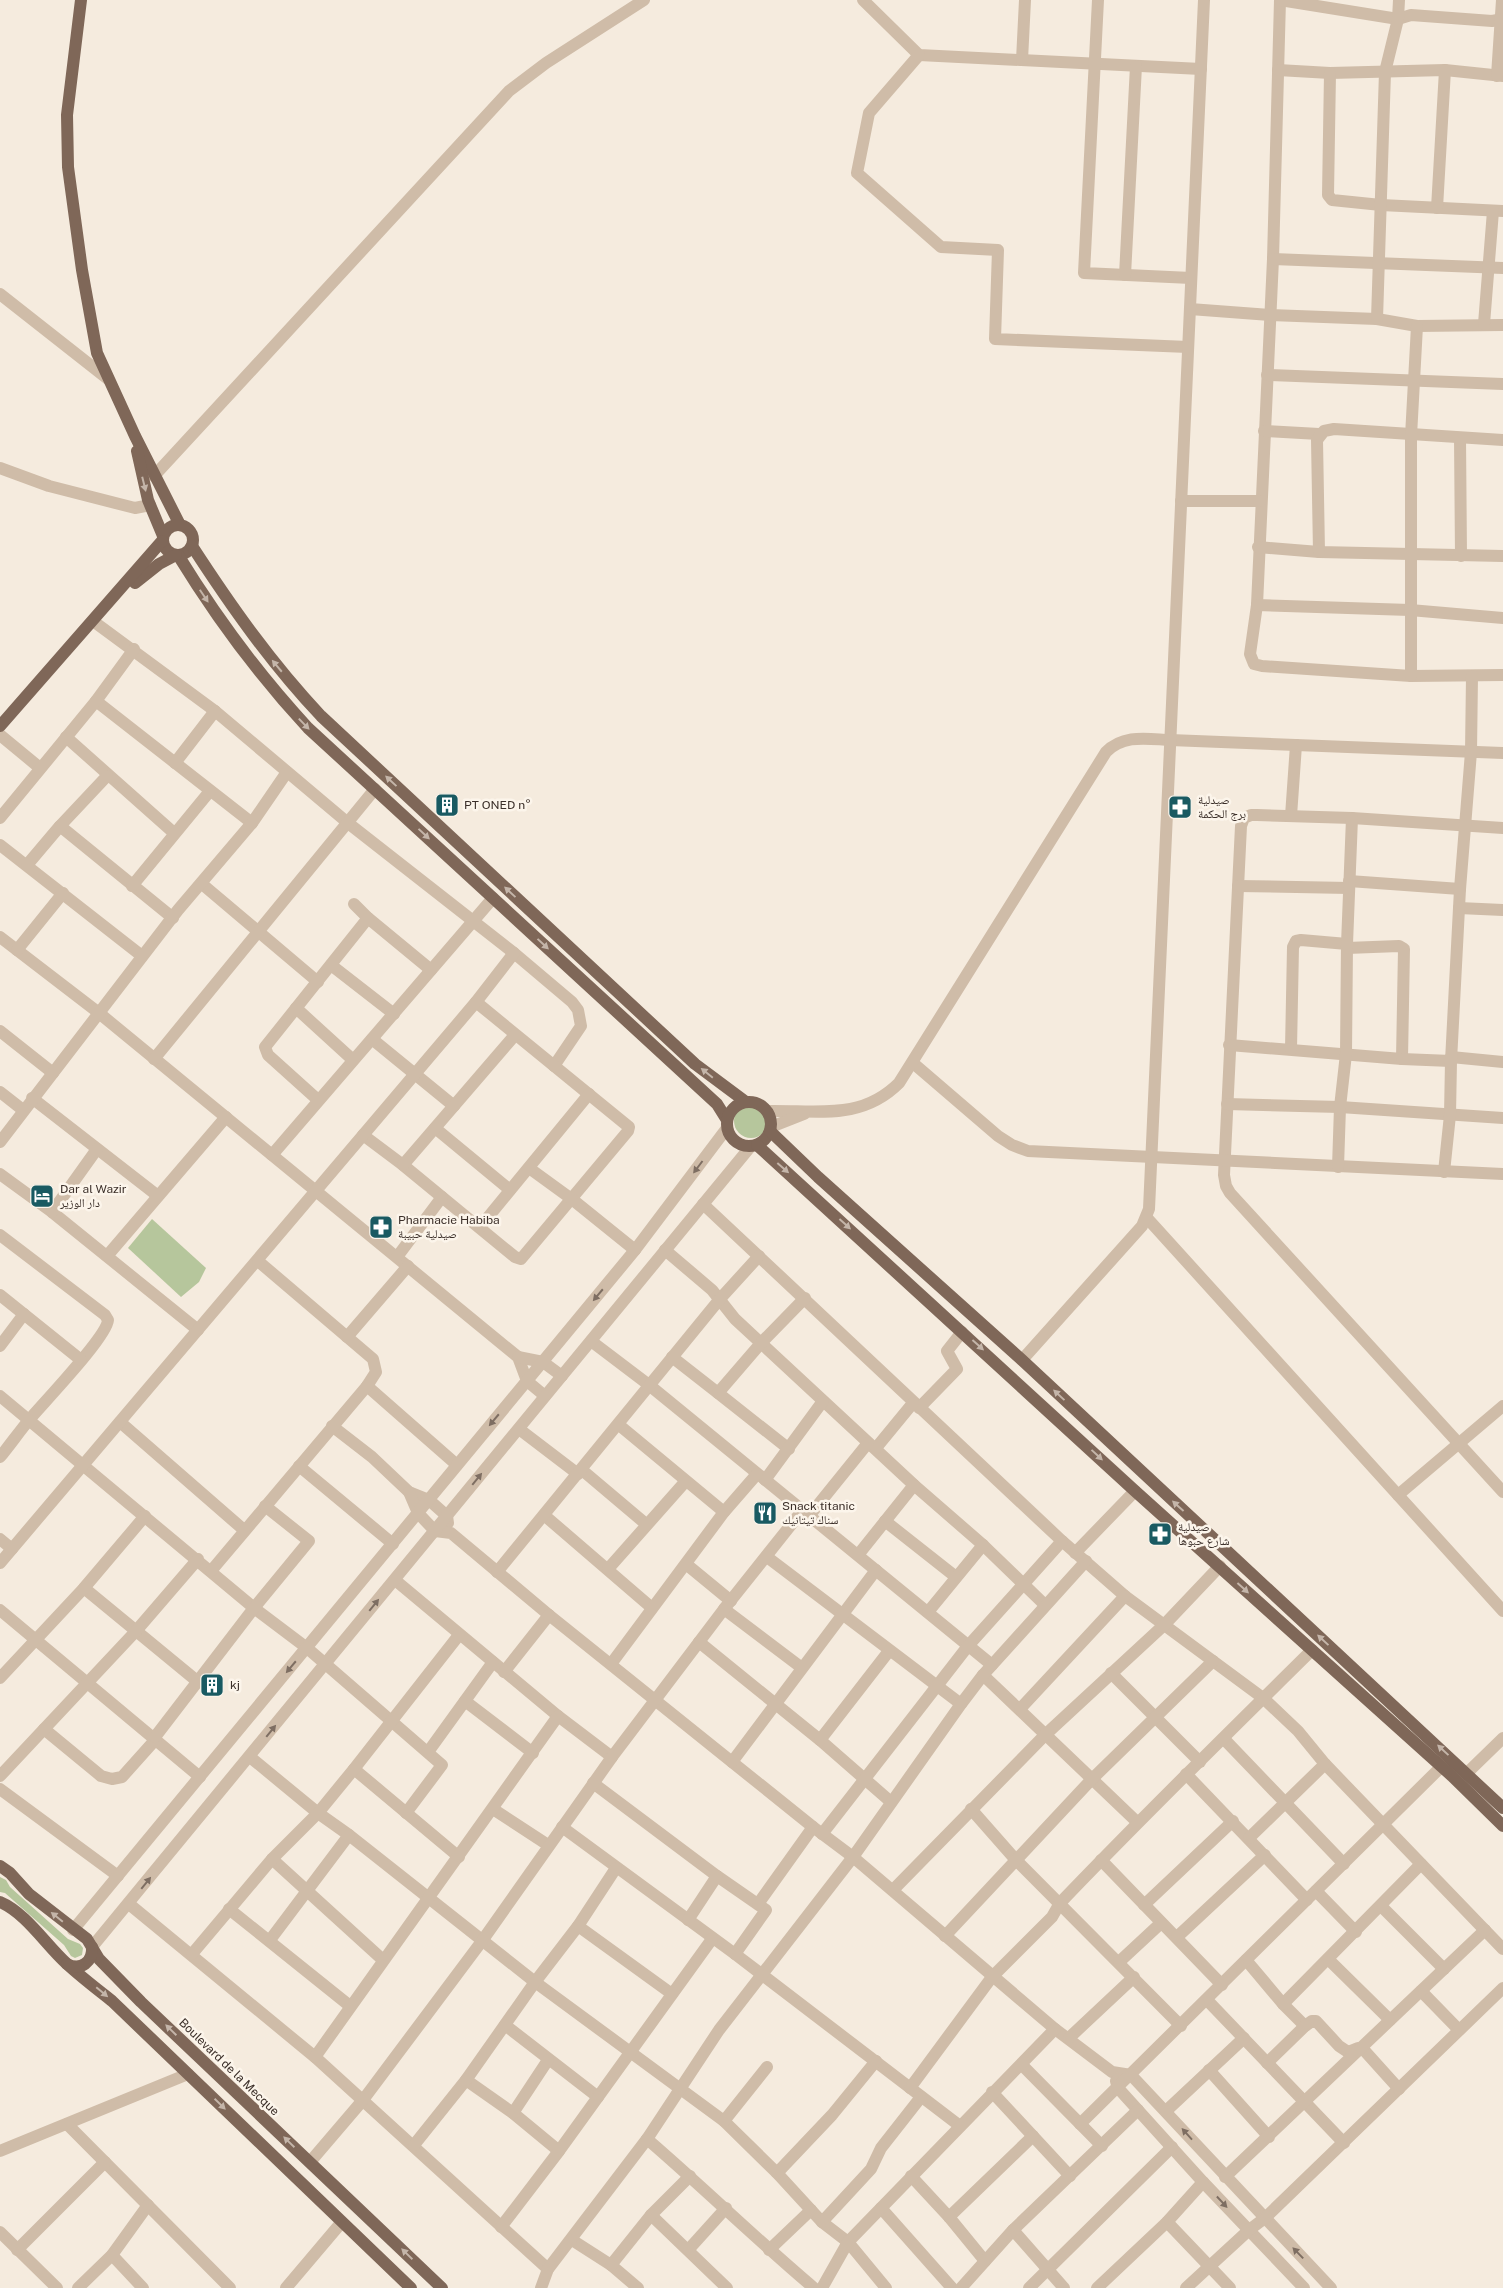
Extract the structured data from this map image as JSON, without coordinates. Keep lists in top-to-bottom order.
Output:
{
  "streets": {
    "main road": ["Boulevard de la Mecque"]
  },
  "places": {
    "building": ["PT ONED n°", "kj"],
    "pharmacy": ["صيدلية برج الحكمة", "Pharmacie Habiba صيدلية حبيبة", "صيدلية شارع حبوها"],
    "hotel": ["Dar al Wazir دار الوزير"],
    "restaurant": ["Snack titanic سناك تيتانيك"]
  }
}
